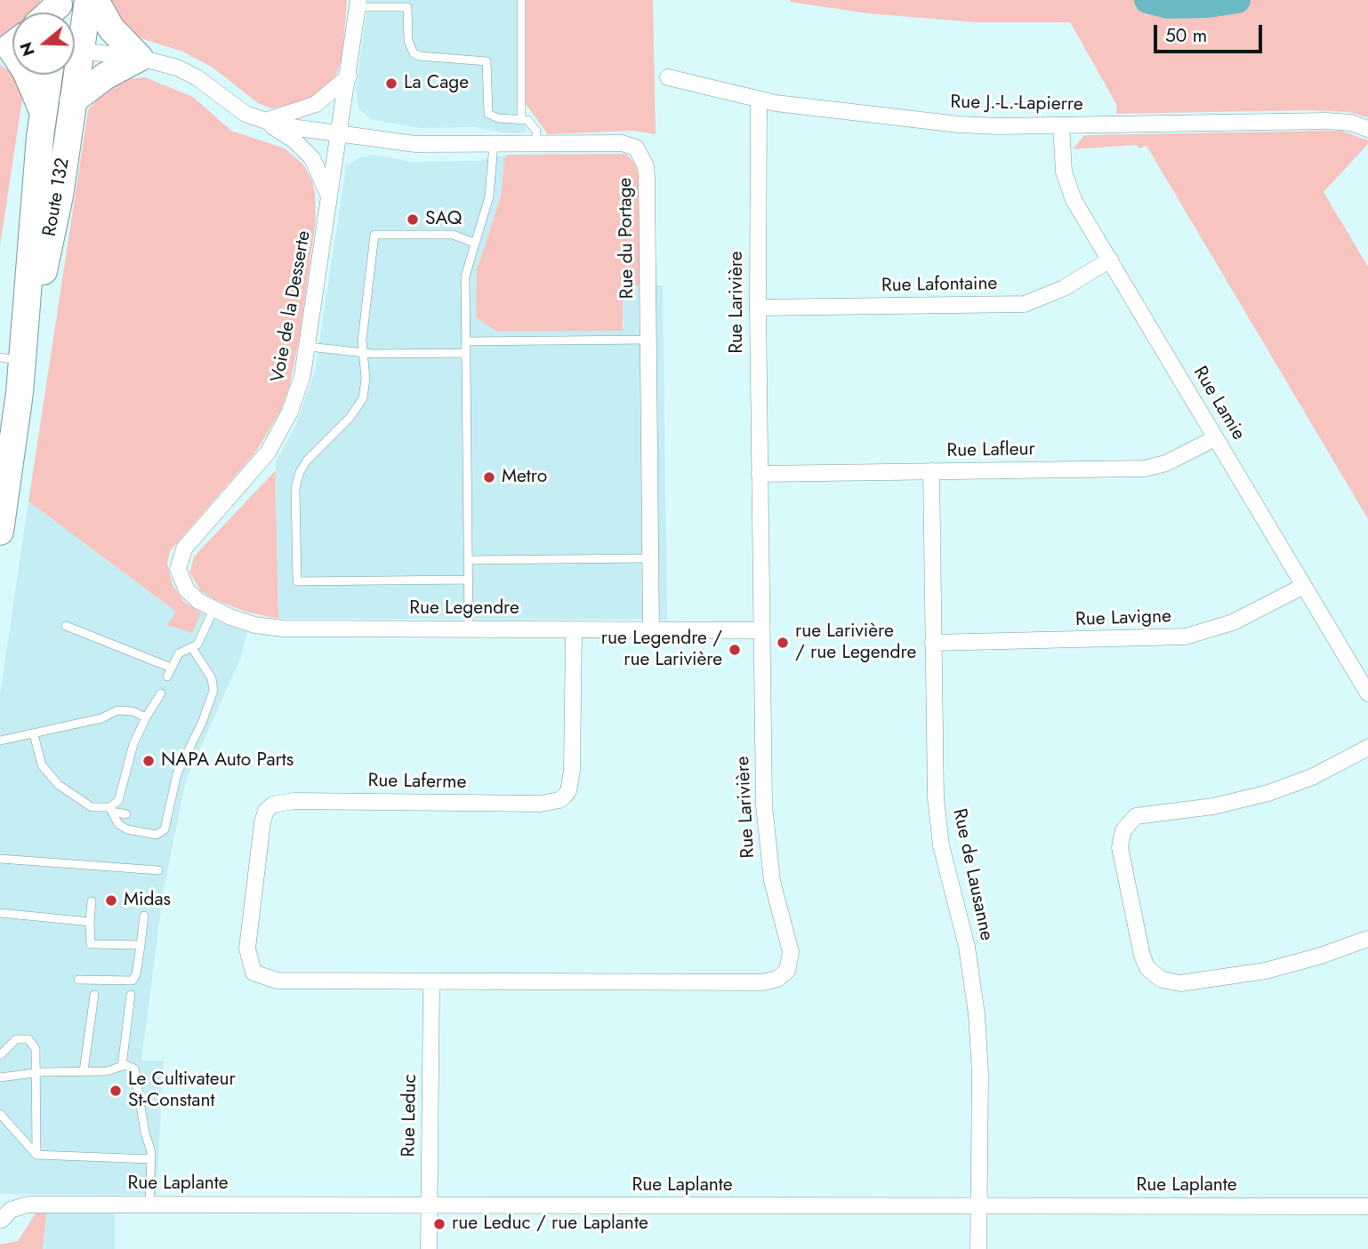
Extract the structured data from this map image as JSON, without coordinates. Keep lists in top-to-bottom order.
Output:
{
  "streets": {
    "highway": ["Route 132"],
    "street": [
      "Rue J.-L.-Lapierre",
      "Rue du Portage",
      "Rue Lafontaine",
      "Rue Larivière",
      "Voie de la Desserte",
      "Rue Lamie",
      "Rue Lafleur",
      "Rue Legendre",
      "Rue Lavigne",
      "Rue Laferme",
      "Rue de Lausanne",
      "Rue Leduc",
      "Rue Laplante"
    ]
  },
  "crossings": [
    ["Rue J.-L.-Lapierre", "Rue Larivière"],
    ["Rue J.-L.-Lapierre", "Rue Lamie"],
    ["Route 132", "Rue du Portage"],
    ["Rue du Portage", "Voie de la Desserte"],
    ["Rue du Portage", "Rue Legendre"],
    ["Rue Lafontaine", "Rue Larivière"],
    ["Rue Lafontaine", "Rue Lamie"],
    ["Rue Larivière", "Rue Lafleur"],
    ["Rue Larivière", "Rue Legendre"],
    ["Rue Larivière", "Rue Laferme"],
    ["Rue Larivière", "Rue Leduc"],
    ["Voie de la Desserte", "Rue Legendre"],
    ["Rue Lamie", "Rue Lafleur"],
    ["Rue Lamie", "Rue Lavigne"],
    ["Rue Lafleur", "Rue de Lausanne"],
    ["Rue Legendre", "Rue Laferme"],
    ["Rue Lavigne", "Rue de Lausanne"],
    ["Rue de Lausanne", "Rue Laplante"],
    ["Rue Leduc", "Rue Laplante"]
  ],
  "places": [
    "La Cage",
    "SAQ",
    "Metro",
    "rue Larivière / rue Legendre",
    "rue Legendre / rue Larivière",
    "NAPA Auto Parts",
    "Midas",
    "Le Cultivateur St-Constant",
    "rue Leduc / rue Laplante"
  ],
  "scale_bar": "50 m",
  "north": "left"
}
